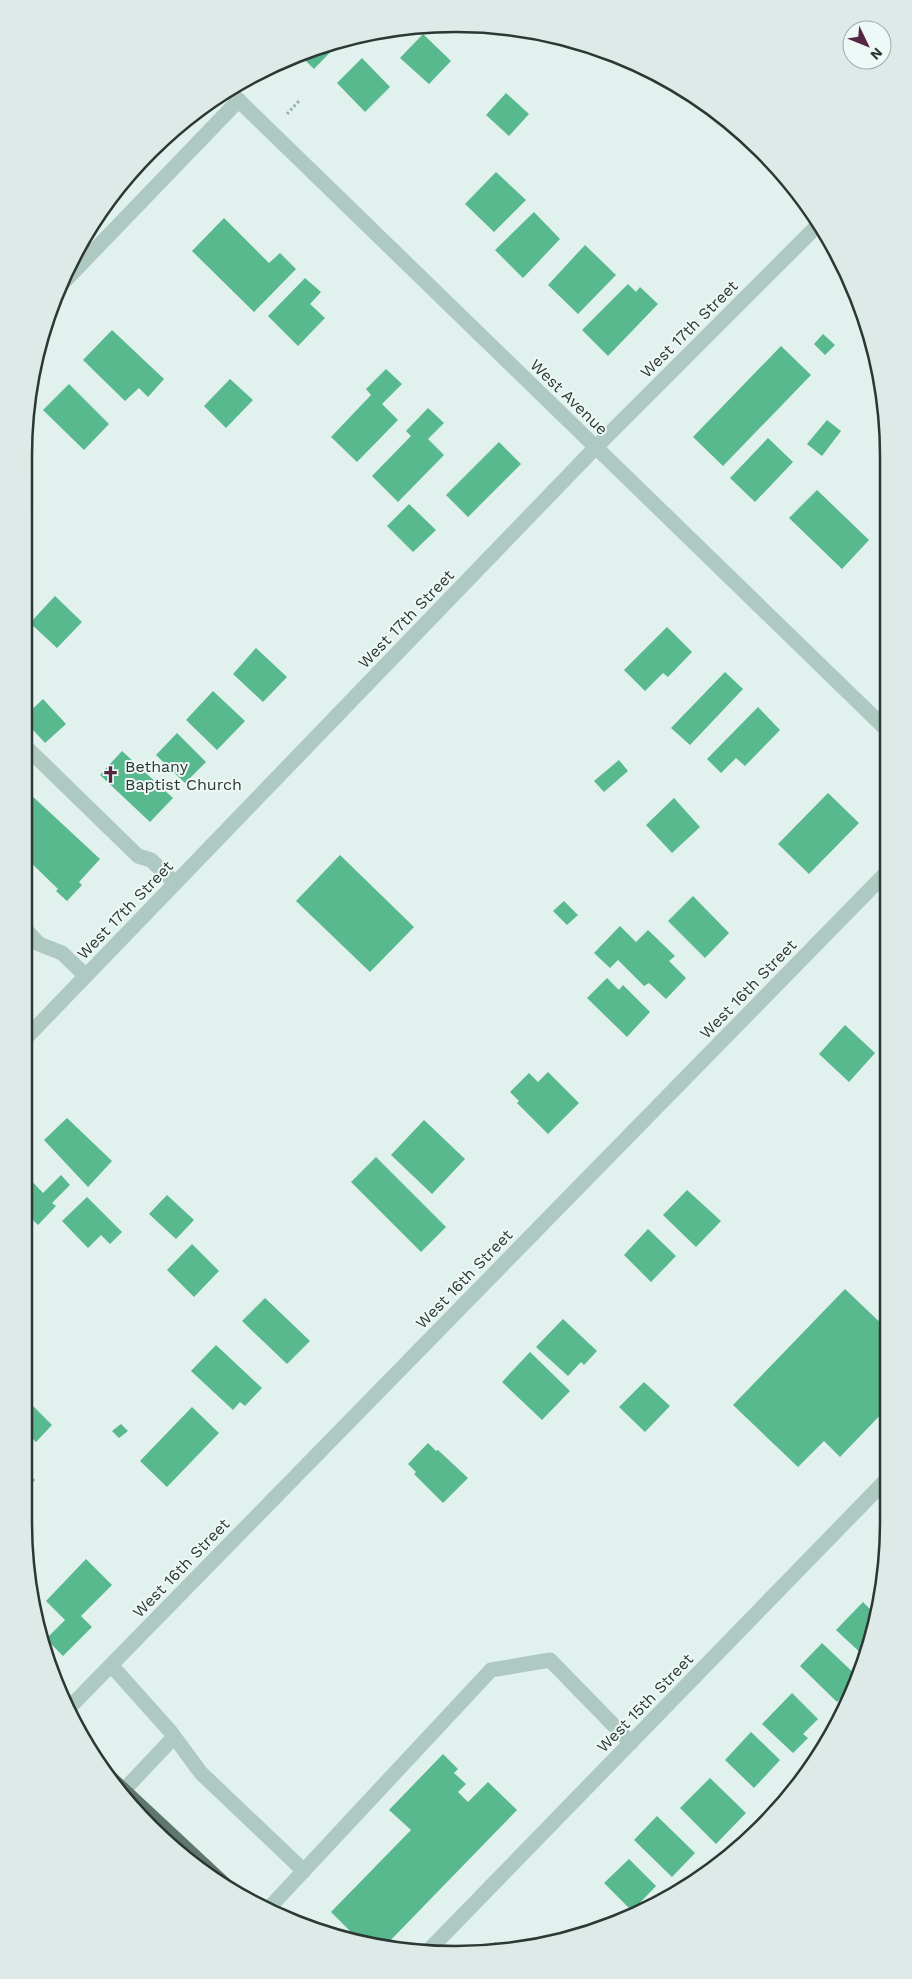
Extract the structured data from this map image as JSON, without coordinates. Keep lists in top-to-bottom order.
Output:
{
  "streets": {
    "street": [
      "West 17th Street",
      "West Avenue",
      "West 16th Street",
      "West 15th Street"
    ]
  },
  "crossings": [
    ["West 17th Street", "West Avenue"]
  ],
  "places": {
    "church": ["Bethany Baptist Church"]
  },
  "north": "bottom right"
}
